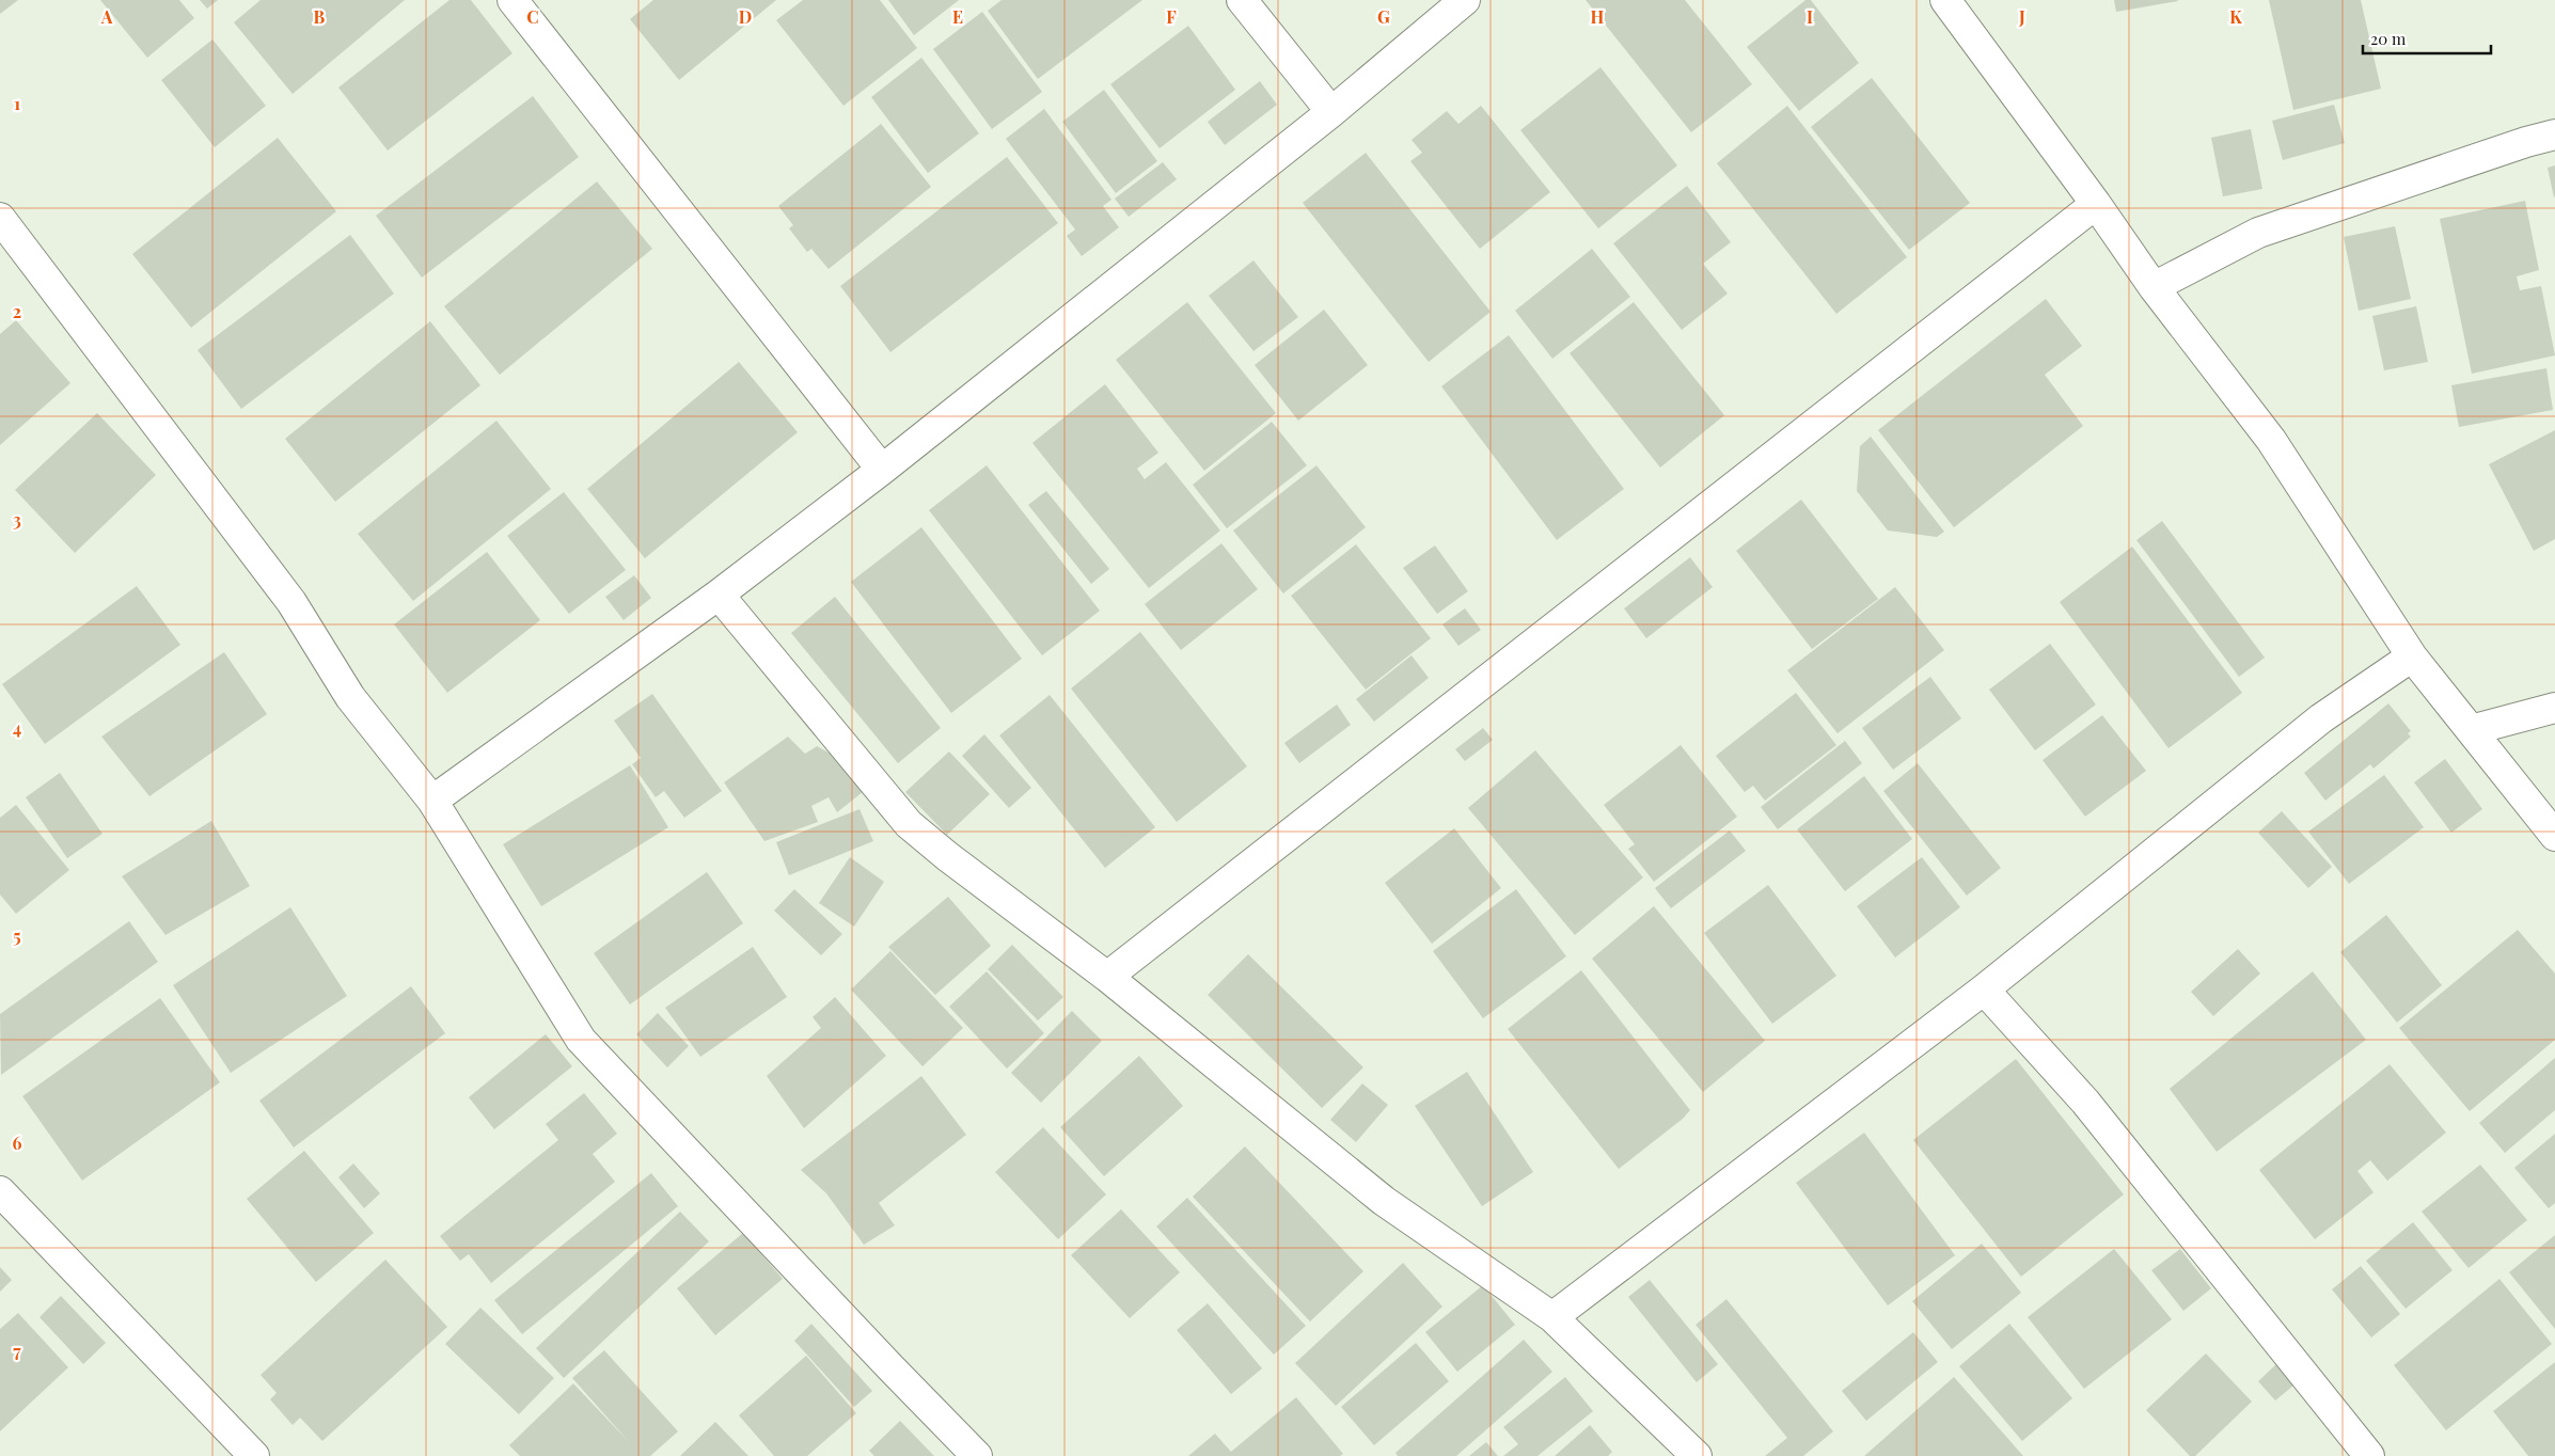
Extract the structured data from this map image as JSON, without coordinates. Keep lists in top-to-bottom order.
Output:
{
  "scale_bar": "20 m",
  "grid": {
    "columns": [
      "A",
      "B",
      "C",
      "D",
      "E",
      "F",
      "G",
      "H",
      "I",
      "J",
      "K"
    ],
    "rows": [
      "1",
      "2",
      "3",
      "4",
      "5",
      "6",
      "7"
    ]
  }
}
